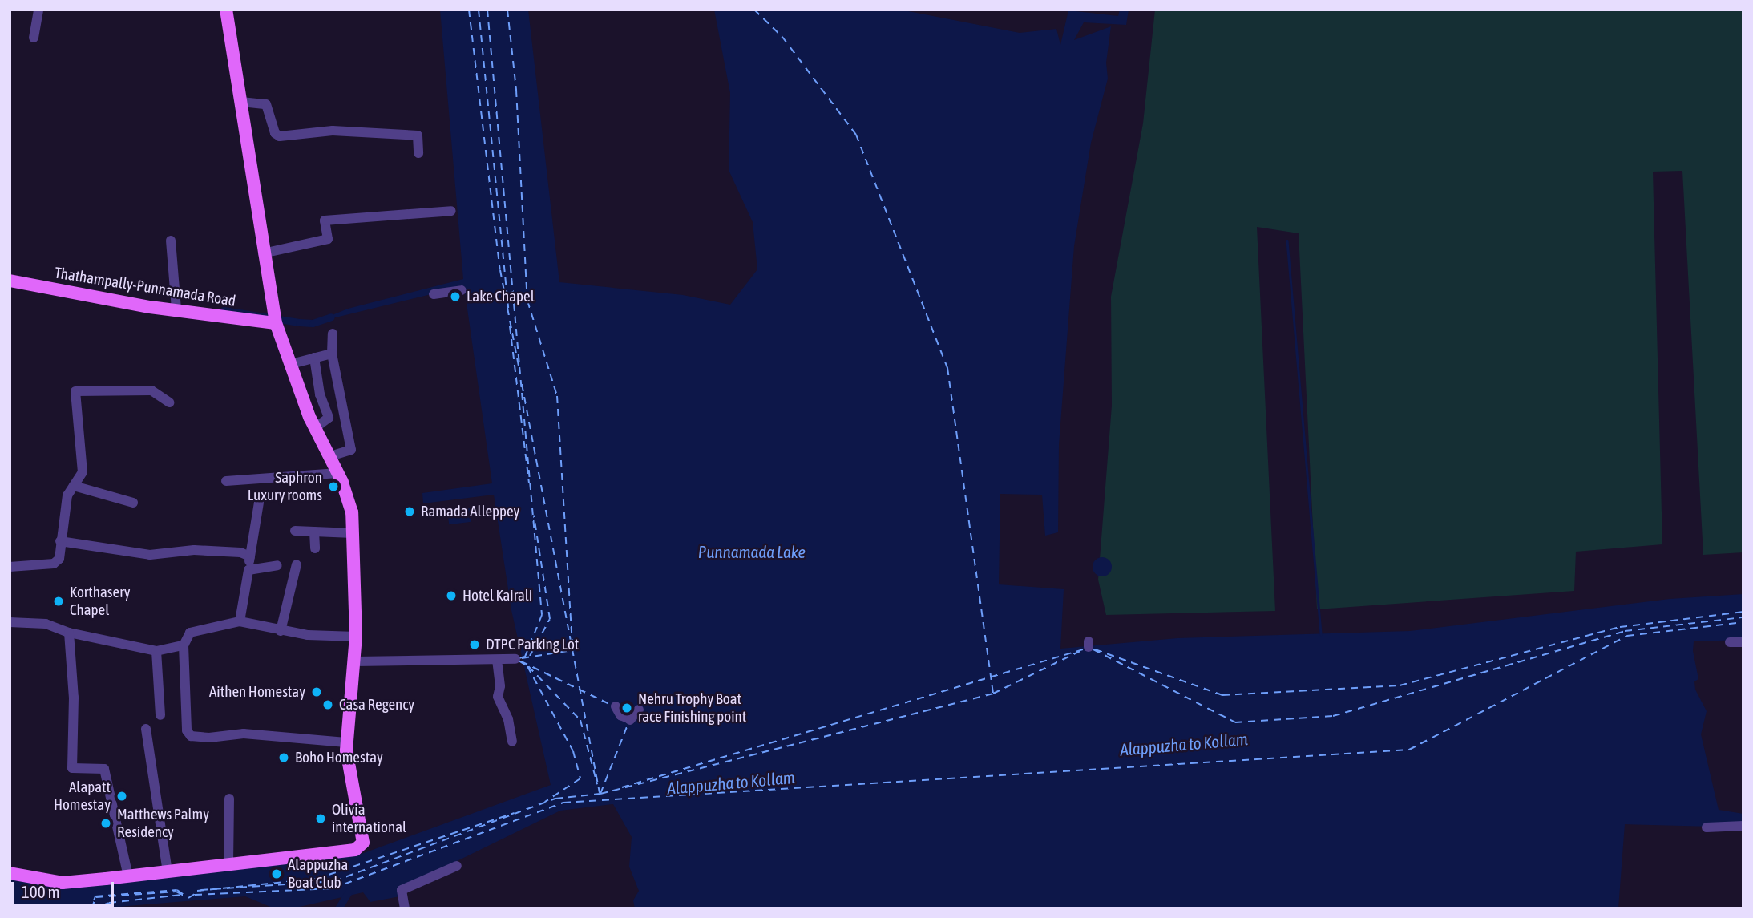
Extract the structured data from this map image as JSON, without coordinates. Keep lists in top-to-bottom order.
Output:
{
  "streets": {
    "main road": ["Thathampally-Punnamada Road"]
  },
  "water": ["Punnamada Lake", "Alappuzha to Kollam"],
  "places": [
    "Lake Chapel",
    "Saphron Luxury rooms",
    "Ramada Alleppey",
    "Hotel Kairali",
    "Korthasery Chapel",
    "DTPC Parking Lot",
    "Aithen Homestay",
    "Casa Regency",
    "Nehru Trophy Boat race Finishing point",
    "Boho Homestay",
    "Alapatt Homestay",
    "Olivia international",
    "Matthews Palmy Residency",
    "Alappuzha Boat Club"
  ],
  "scale_bar": "100 m"
}
